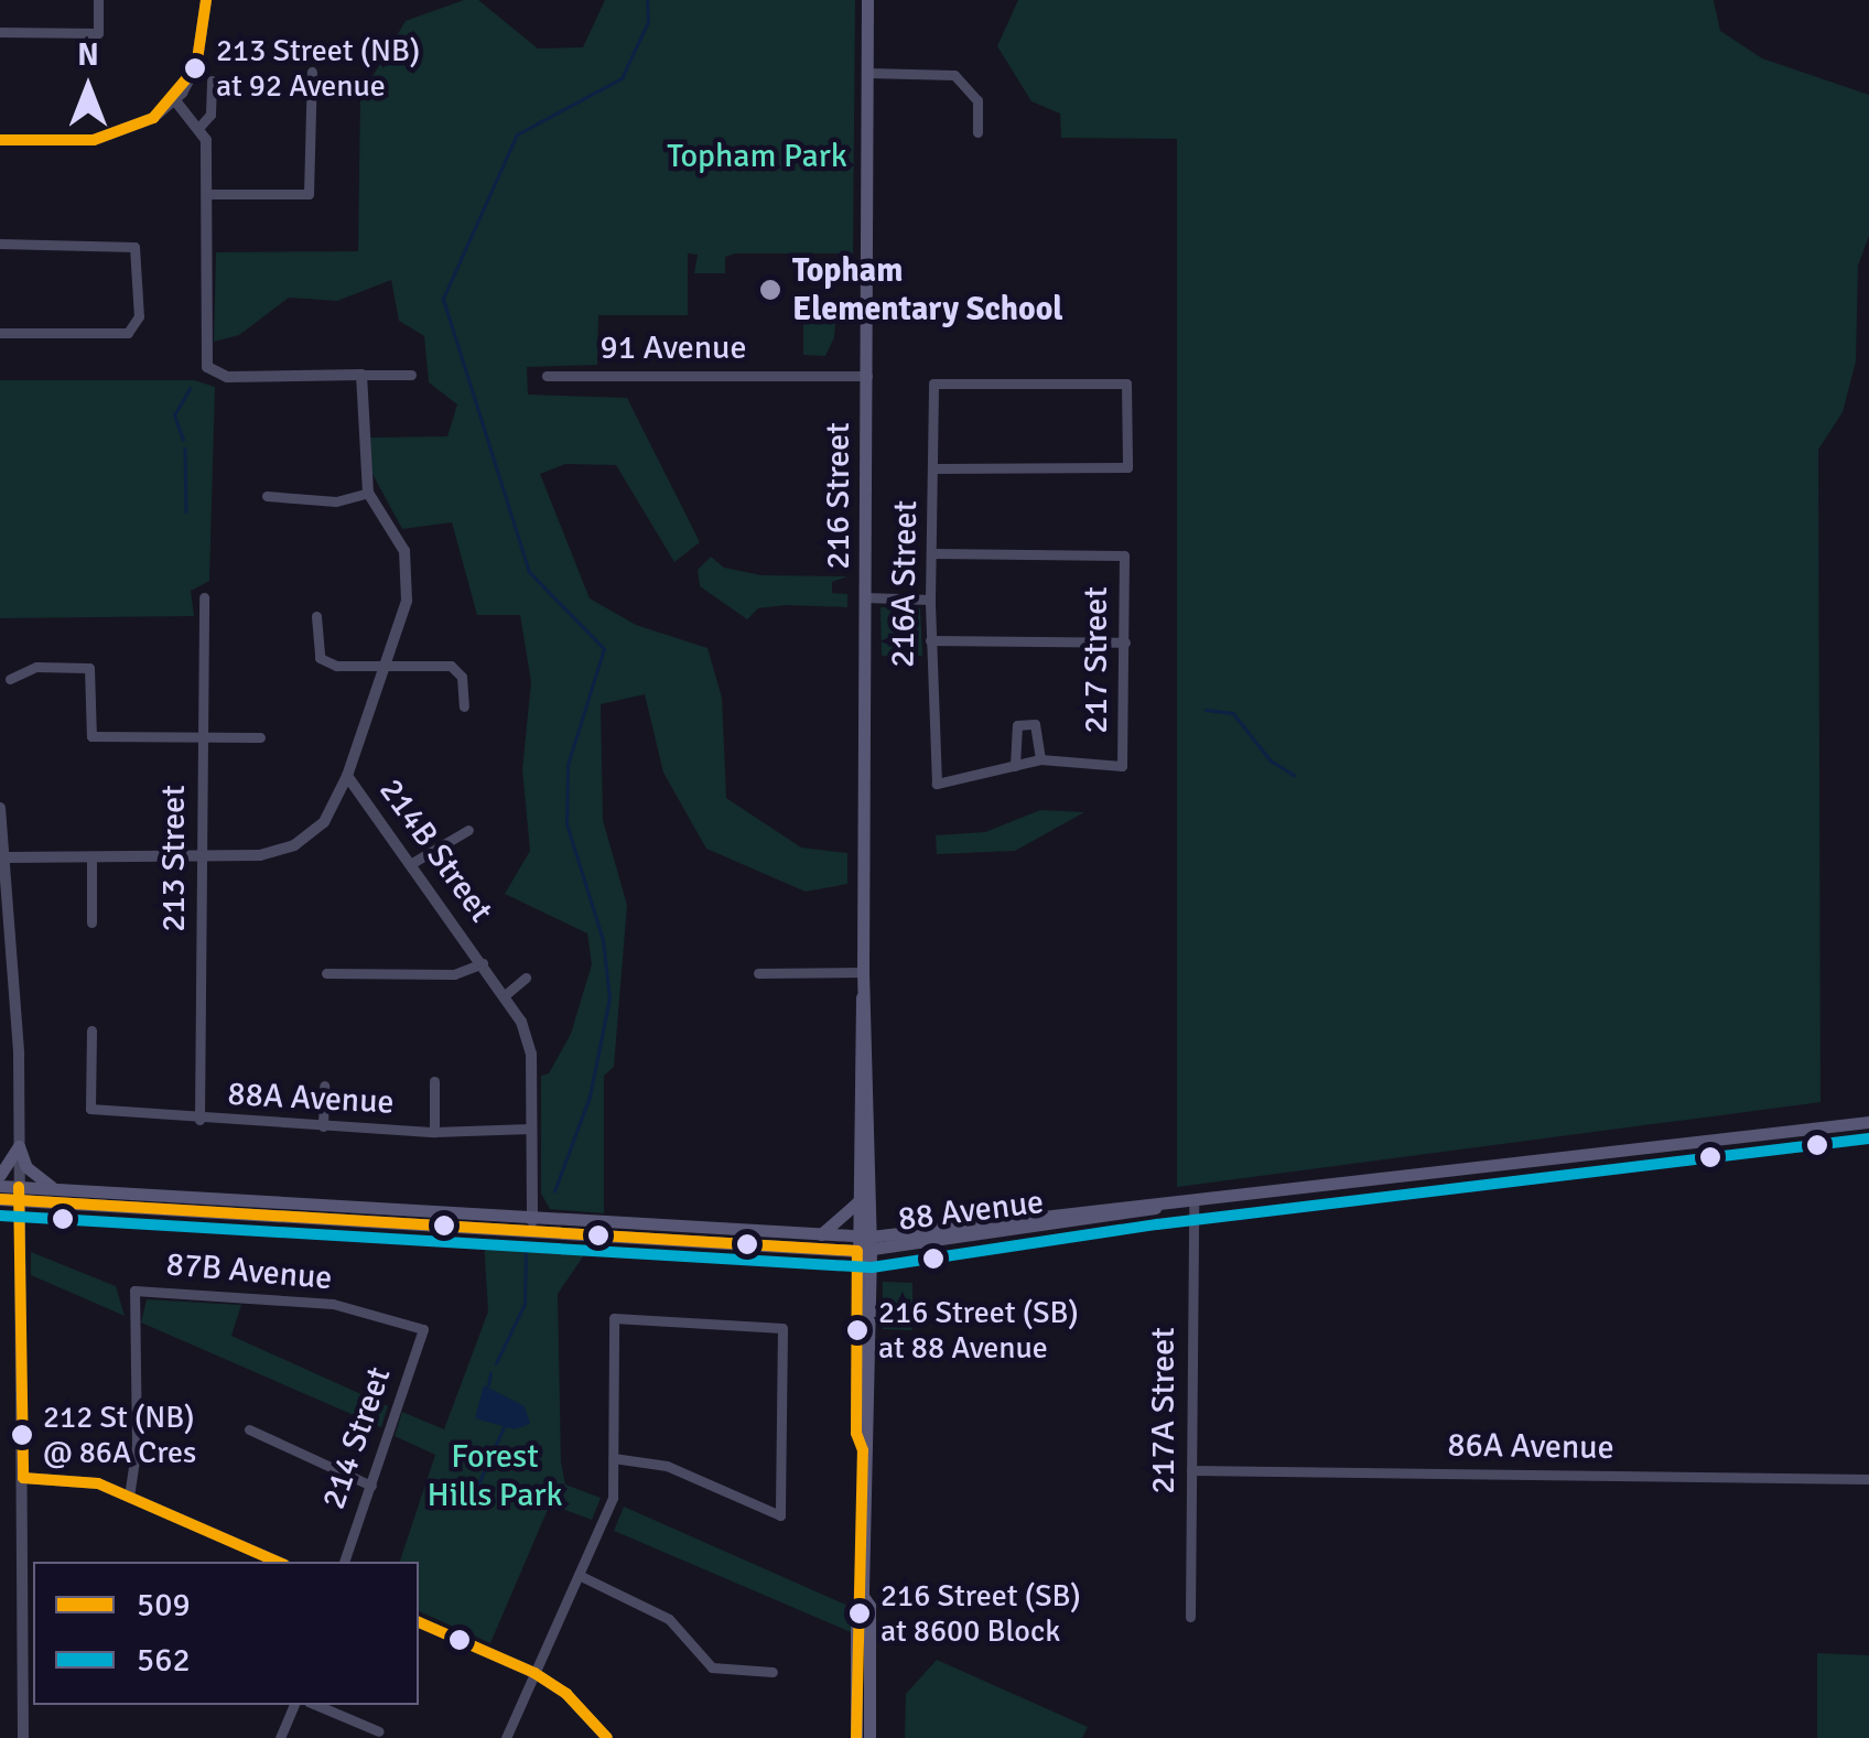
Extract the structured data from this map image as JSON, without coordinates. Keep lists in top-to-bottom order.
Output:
{
  "streets": {
    "main road": ["216 Street", "88 Avenue"],
    "street": [
      "91 Avenue",
      "216A Street",
      "217 Street",
      "214B Street",
      "213 Street",
      "88A Avenue",
      "87B Avenue",
      "217A Street",
      "214 Street",
      "86A Avenue"
    ]
  },
  "crossings": [
    ["91 Avenue", "216 Street"],
    ["216 Street", "88 Avenue"],
    ["216A Street", "217 Street"],
    ["214B Street", "88A Avenue"],
    ["214B Street", "88 Avenue"],
    ["213 Street", "88A Avenue"],
    ["88 Avenue", "217A Street"],
    ["87B Avenue", "214 Street"],
    ["217A Street", "86A Avenue"]
  ],
  "parks": ["Topham Park", "Forest Hills Park"],
  "places": [
    "213 Street (NB) at 92 Avenue",
    "Topham Elementary School",
    "216 Street (SB) at 88 Avenue",
    "212 St (NB) @ 86A Cres",
    "216 Street (SB) at 8600 Block"
  ],
  "lines": ["transit line 509", "transit line 562"],
  "legend": ["509", "562"],
  "north": "top"
}
